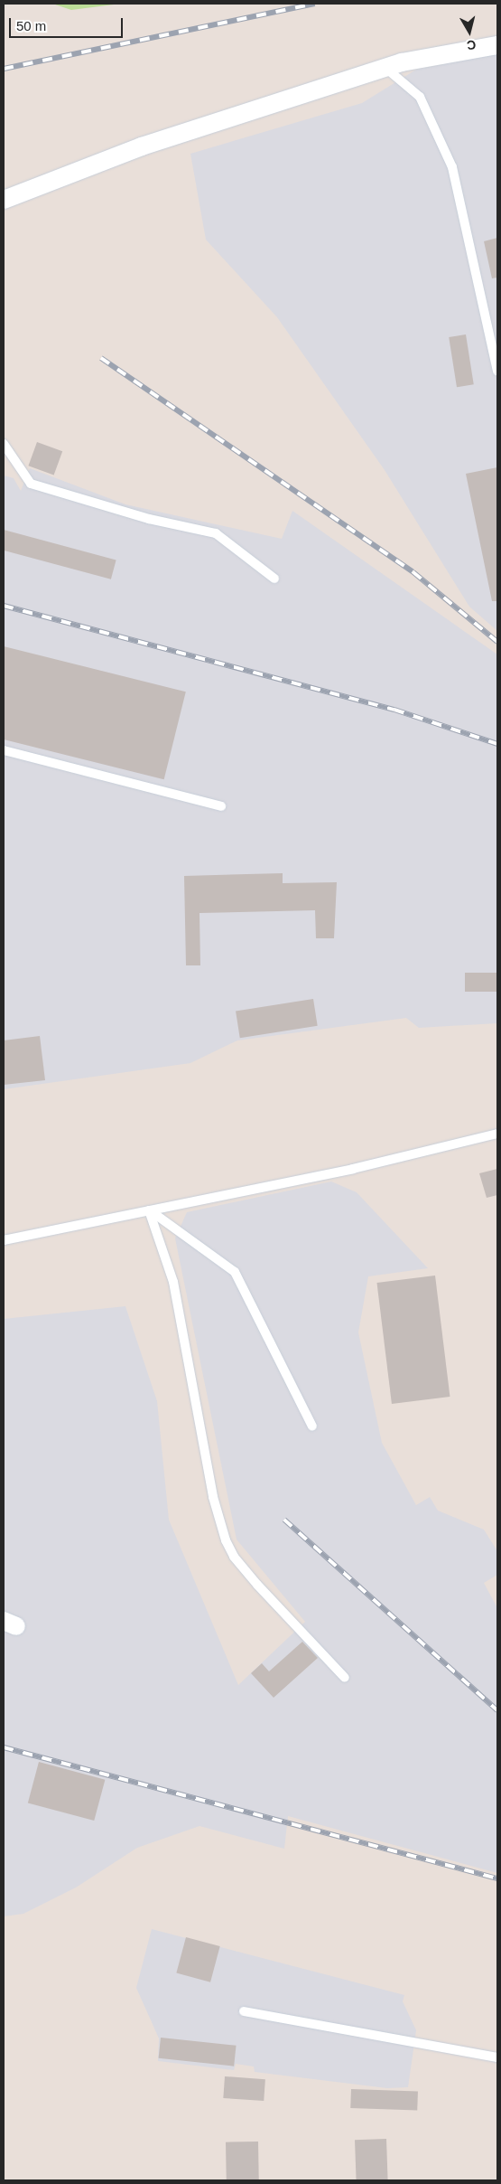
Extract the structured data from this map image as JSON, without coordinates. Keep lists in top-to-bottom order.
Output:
{
  "scale_bar": "50 m",
  "north": "bottom"
}
